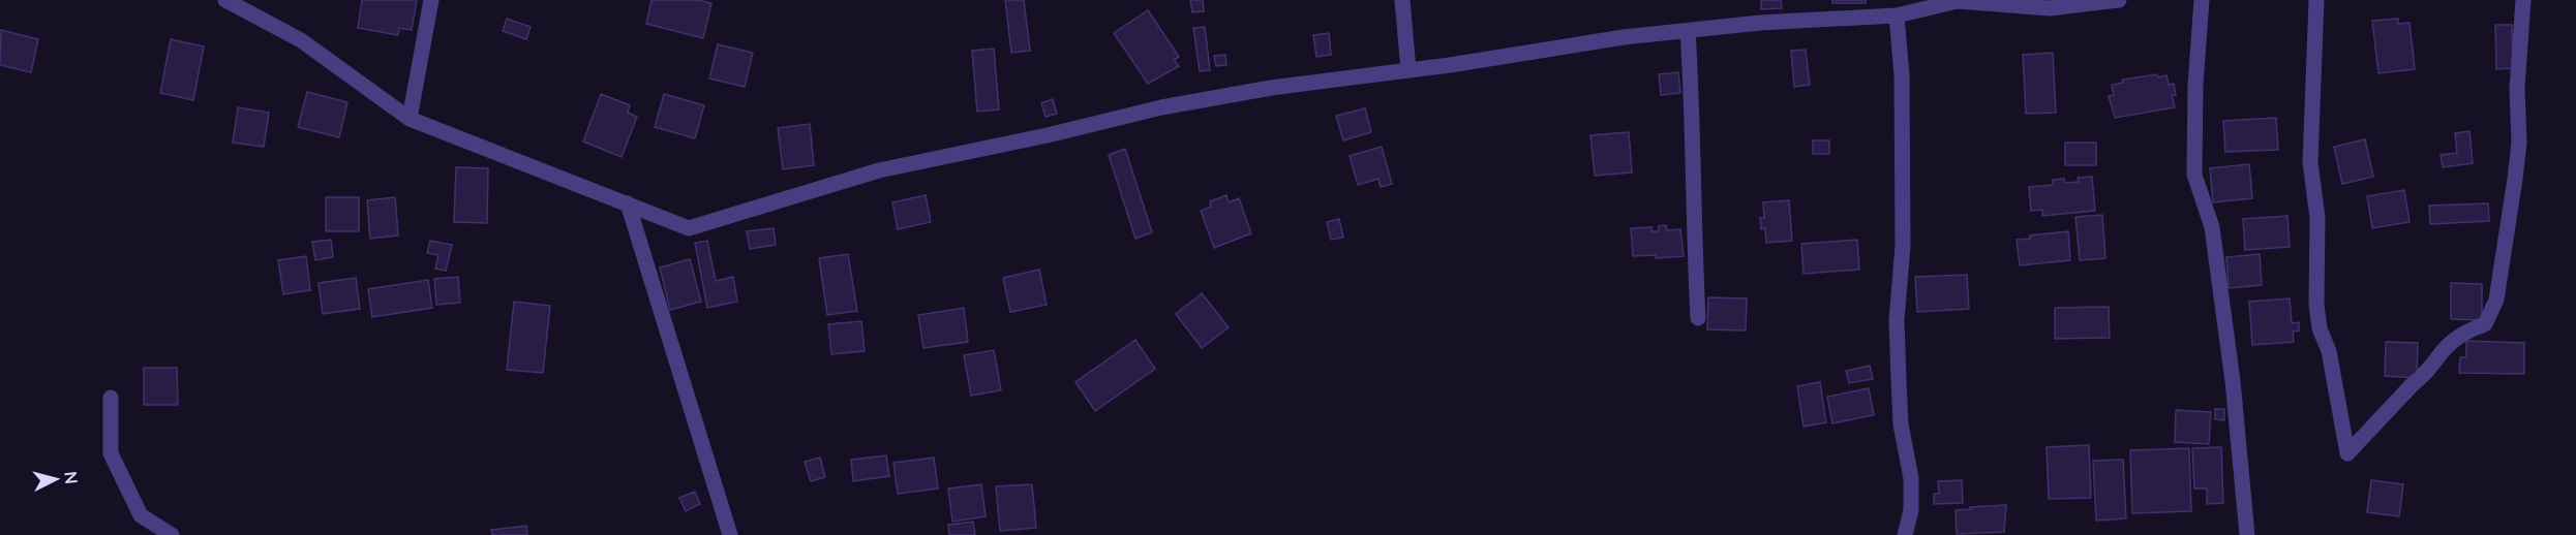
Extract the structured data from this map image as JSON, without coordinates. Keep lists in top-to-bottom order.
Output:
{
  "north": "right"
}
